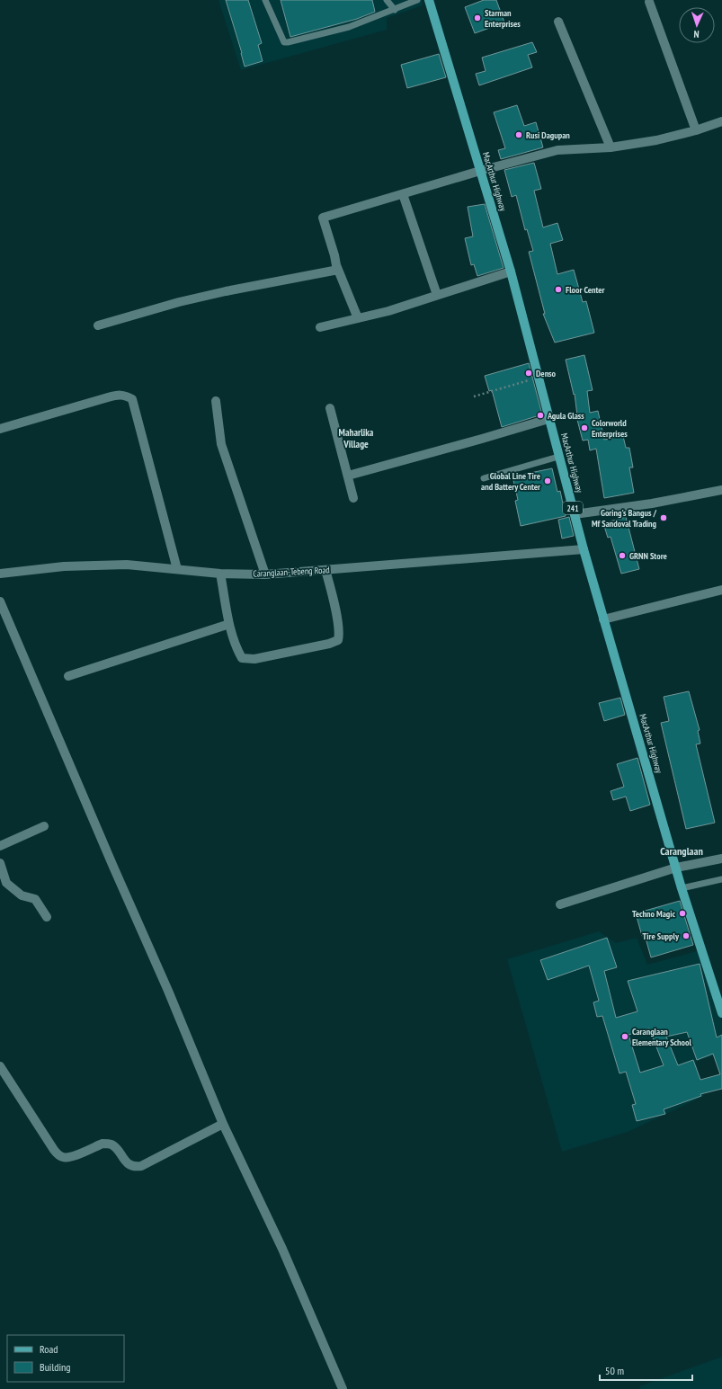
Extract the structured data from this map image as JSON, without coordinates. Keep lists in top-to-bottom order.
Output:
{
  "streets": {
    "main road": ["MacArthur Highway", "241"],
    "street": ["Caranglaan-Tebeng Road"]
  },
  "crossings": [
    ["MacArthur Highway", "Caranglaan-Tebeng Road"]
  ],
  "districts": ["Maharlika Village", "Caranglaan"],
  "places": [
    "Starman Enterprises",
    "Rusi Dagupan",
    "Floor Center",
    "Denso",
    "Agula Glass",
    "Colorworld Enterprises",
    "Global Line Tire and Battery Center",
    "Goring's Bangus / Mf Sandoval Trading",
    "GRNN Store",
    "Techno Magic",
    "Tire Supply",
    "Caranglaan Elementary School"
  ],
  "legend": ["Road", "Building"],
  "scale_bar": "50 m",
  "north": "bottom"
}
